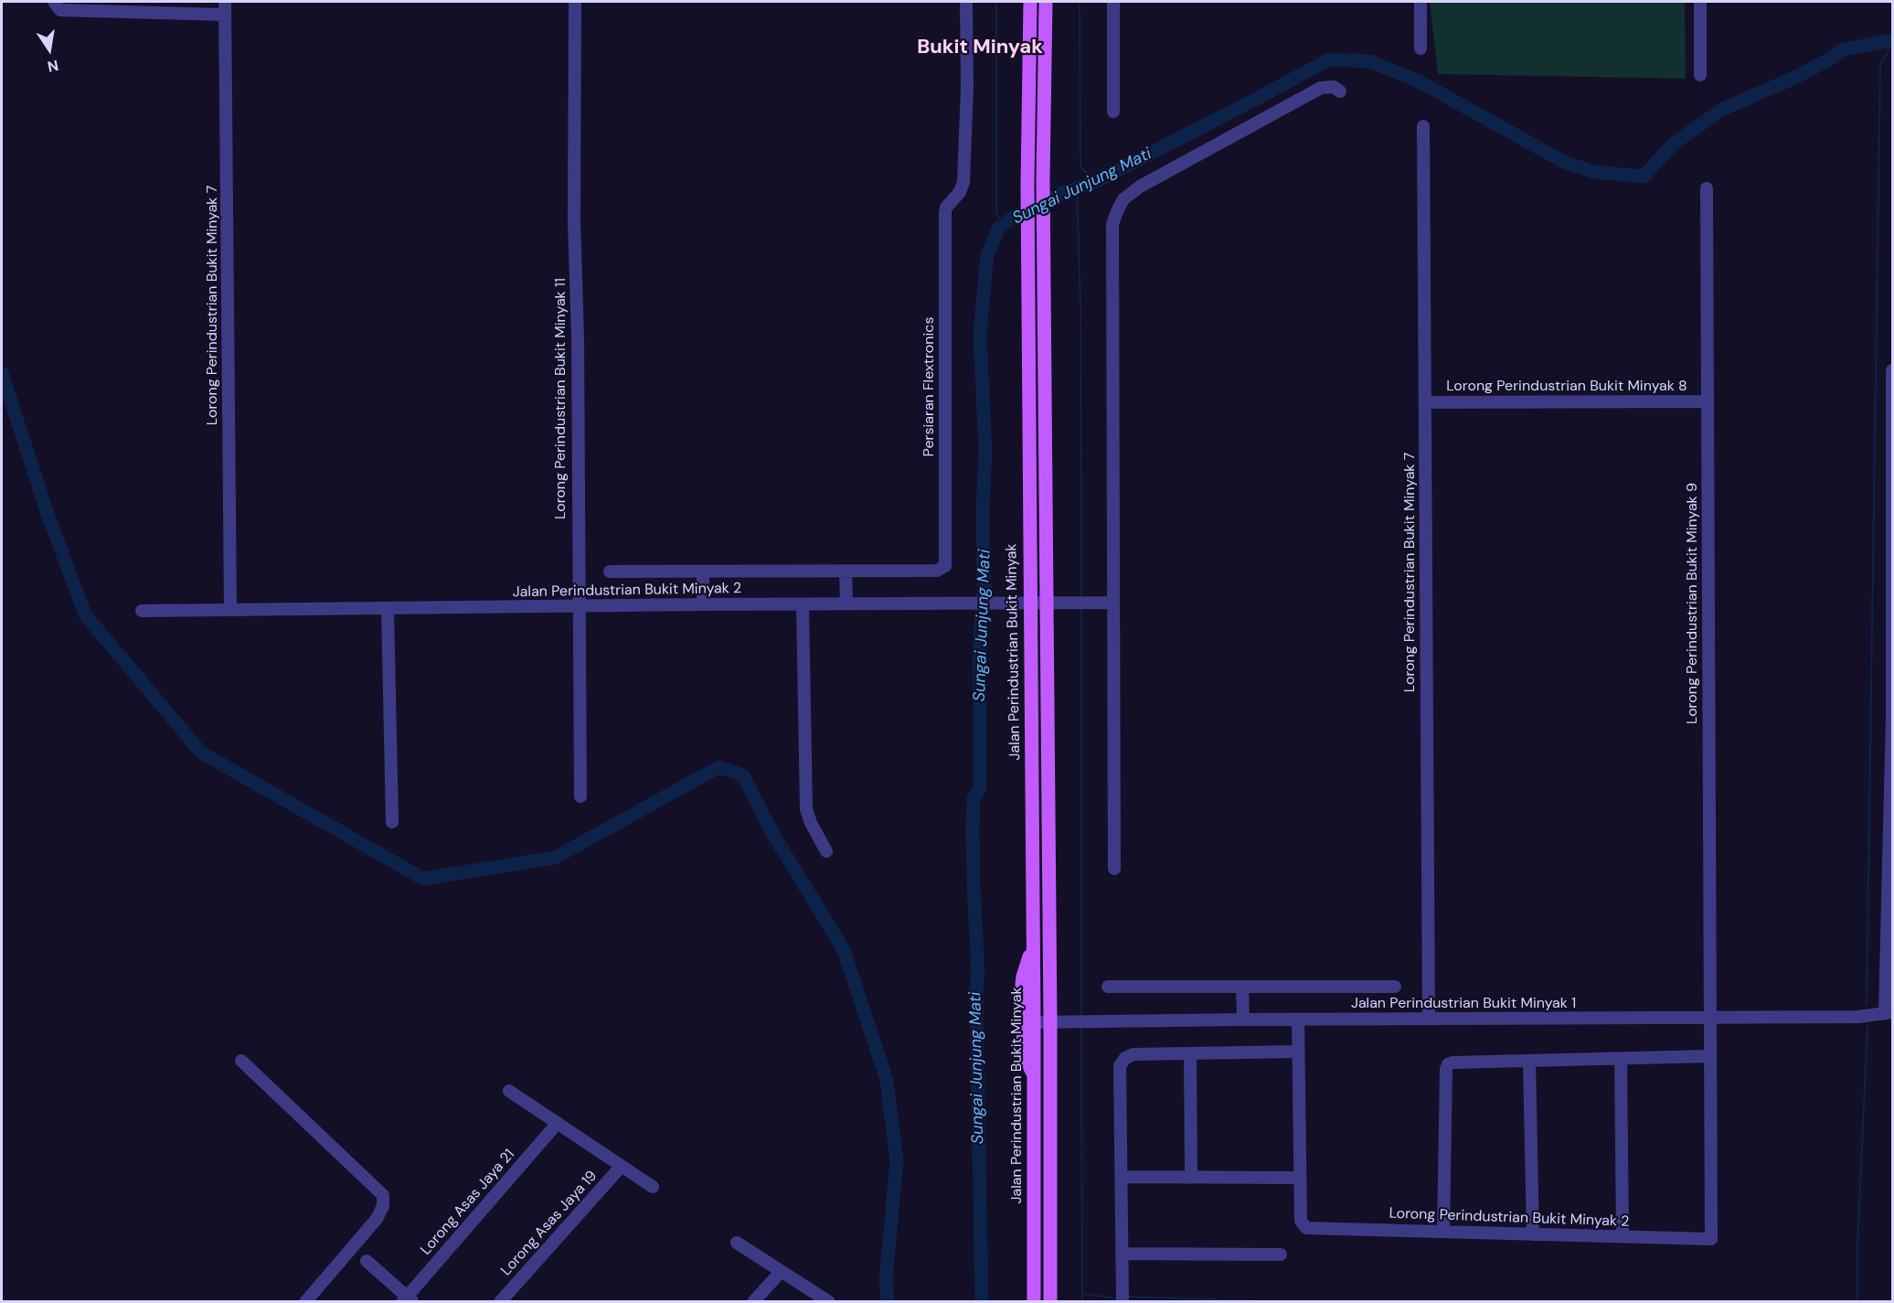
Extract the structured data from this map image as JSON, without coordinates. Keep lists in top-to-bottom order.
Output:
{
  "streets": {
    "main road": ["Jalan Perindustrian Bukit Minyak"],
    "street": [
      "Lorong Perindustrian Bukit Minyak 7",
      "Persiaran Flextronics",
      "Lorong Perindustrian Bukit Minyak 8",
      "Lorong Perindustrian Bukit Minyak 11",
      "Jalan Perindustrian Bukit Minyak 2",
      "Lorong Perindustrian Bukit Minyak 9",
      "Jalan Perindustrian Bukit Minyak 1",
      "Lorong Asas Jaya 21",
      "Lorong Perindustrian Bukit Minyak 2",
      "Lorong Asas Jaya 19"
    ]
  },
  "crossings": [
    ["Lorong Perindustrian Bukit Minyak 7", "Lorong Perindustrian Bukit Minyak 8"],
    ["Lorong Perindustrian Bukit Minyak 7", "Jalan Perindustrian Bukit Minyak 2"],
    ["Lorong Perindustrian Bukit Minyak 7", "Jalan Perindustrian Bukit Minyak 1"],
    ["Lorong Perindustrian Bukit Minyak 8", "Lorong Perindustrian Bukit Minyak 9"],
    ["Lorong Perindustrian Bukit Minyak 11", "Jalan Perindustrian Bukit Minyak 2"],
    ["Jalan Perindustrian Bukit Minyak 2", "Jalan Perindustrian Bukit Minyak"],
    ["Lorong Perindustrian Bukit Minyak 9", "Jalan Perindustrian Bukit Minyak 1"],
    ["Lorong Perindustrian Bukit Minyak 9", "Lorong Perindustrian Bukit Minyak 2"],
    ["Jalan Perindustrian Bukit Minyak", "Jalan Perindustrian Bukit Minyak 1"]
  ],
  "districts": ["Bukit Minyak"],
  "water": ["Sungai Junjung Mati"],
  "north": "bottom"
}
